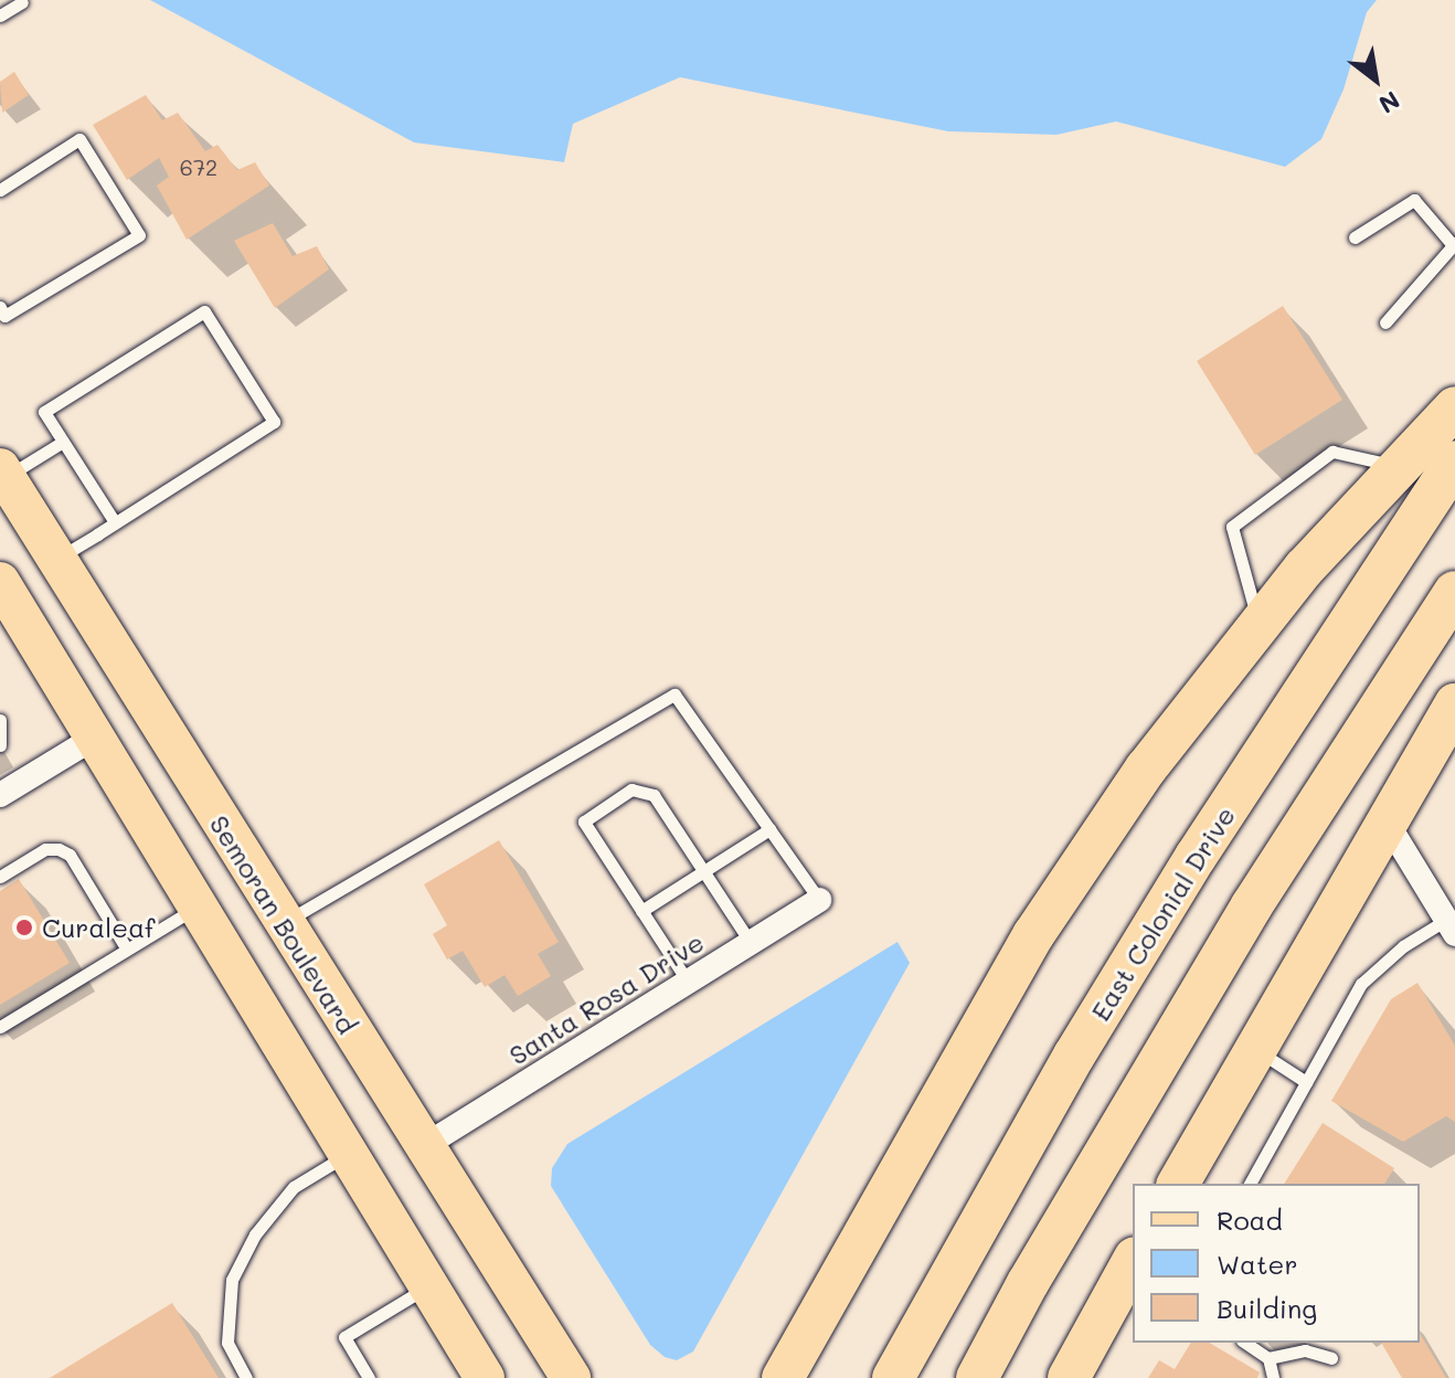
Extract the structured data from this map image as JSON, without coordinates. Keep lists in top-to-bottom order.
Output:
{
  "streets": {
    "highway": ["East Colonial Drive"],
    "main road": ["Semoran Boulevard"],
    "street": ["Santa Rosa Drive"]
  },
  "crossings": [
    ["Semoran Boulevard", "Santa Rosa Drive"]
  ],
  "places": ["Curaleaf"],
  "house_numbers": ["672"],
  "legend": ["Road", "Water", "Building"],
  "north": "bottom right"
}
